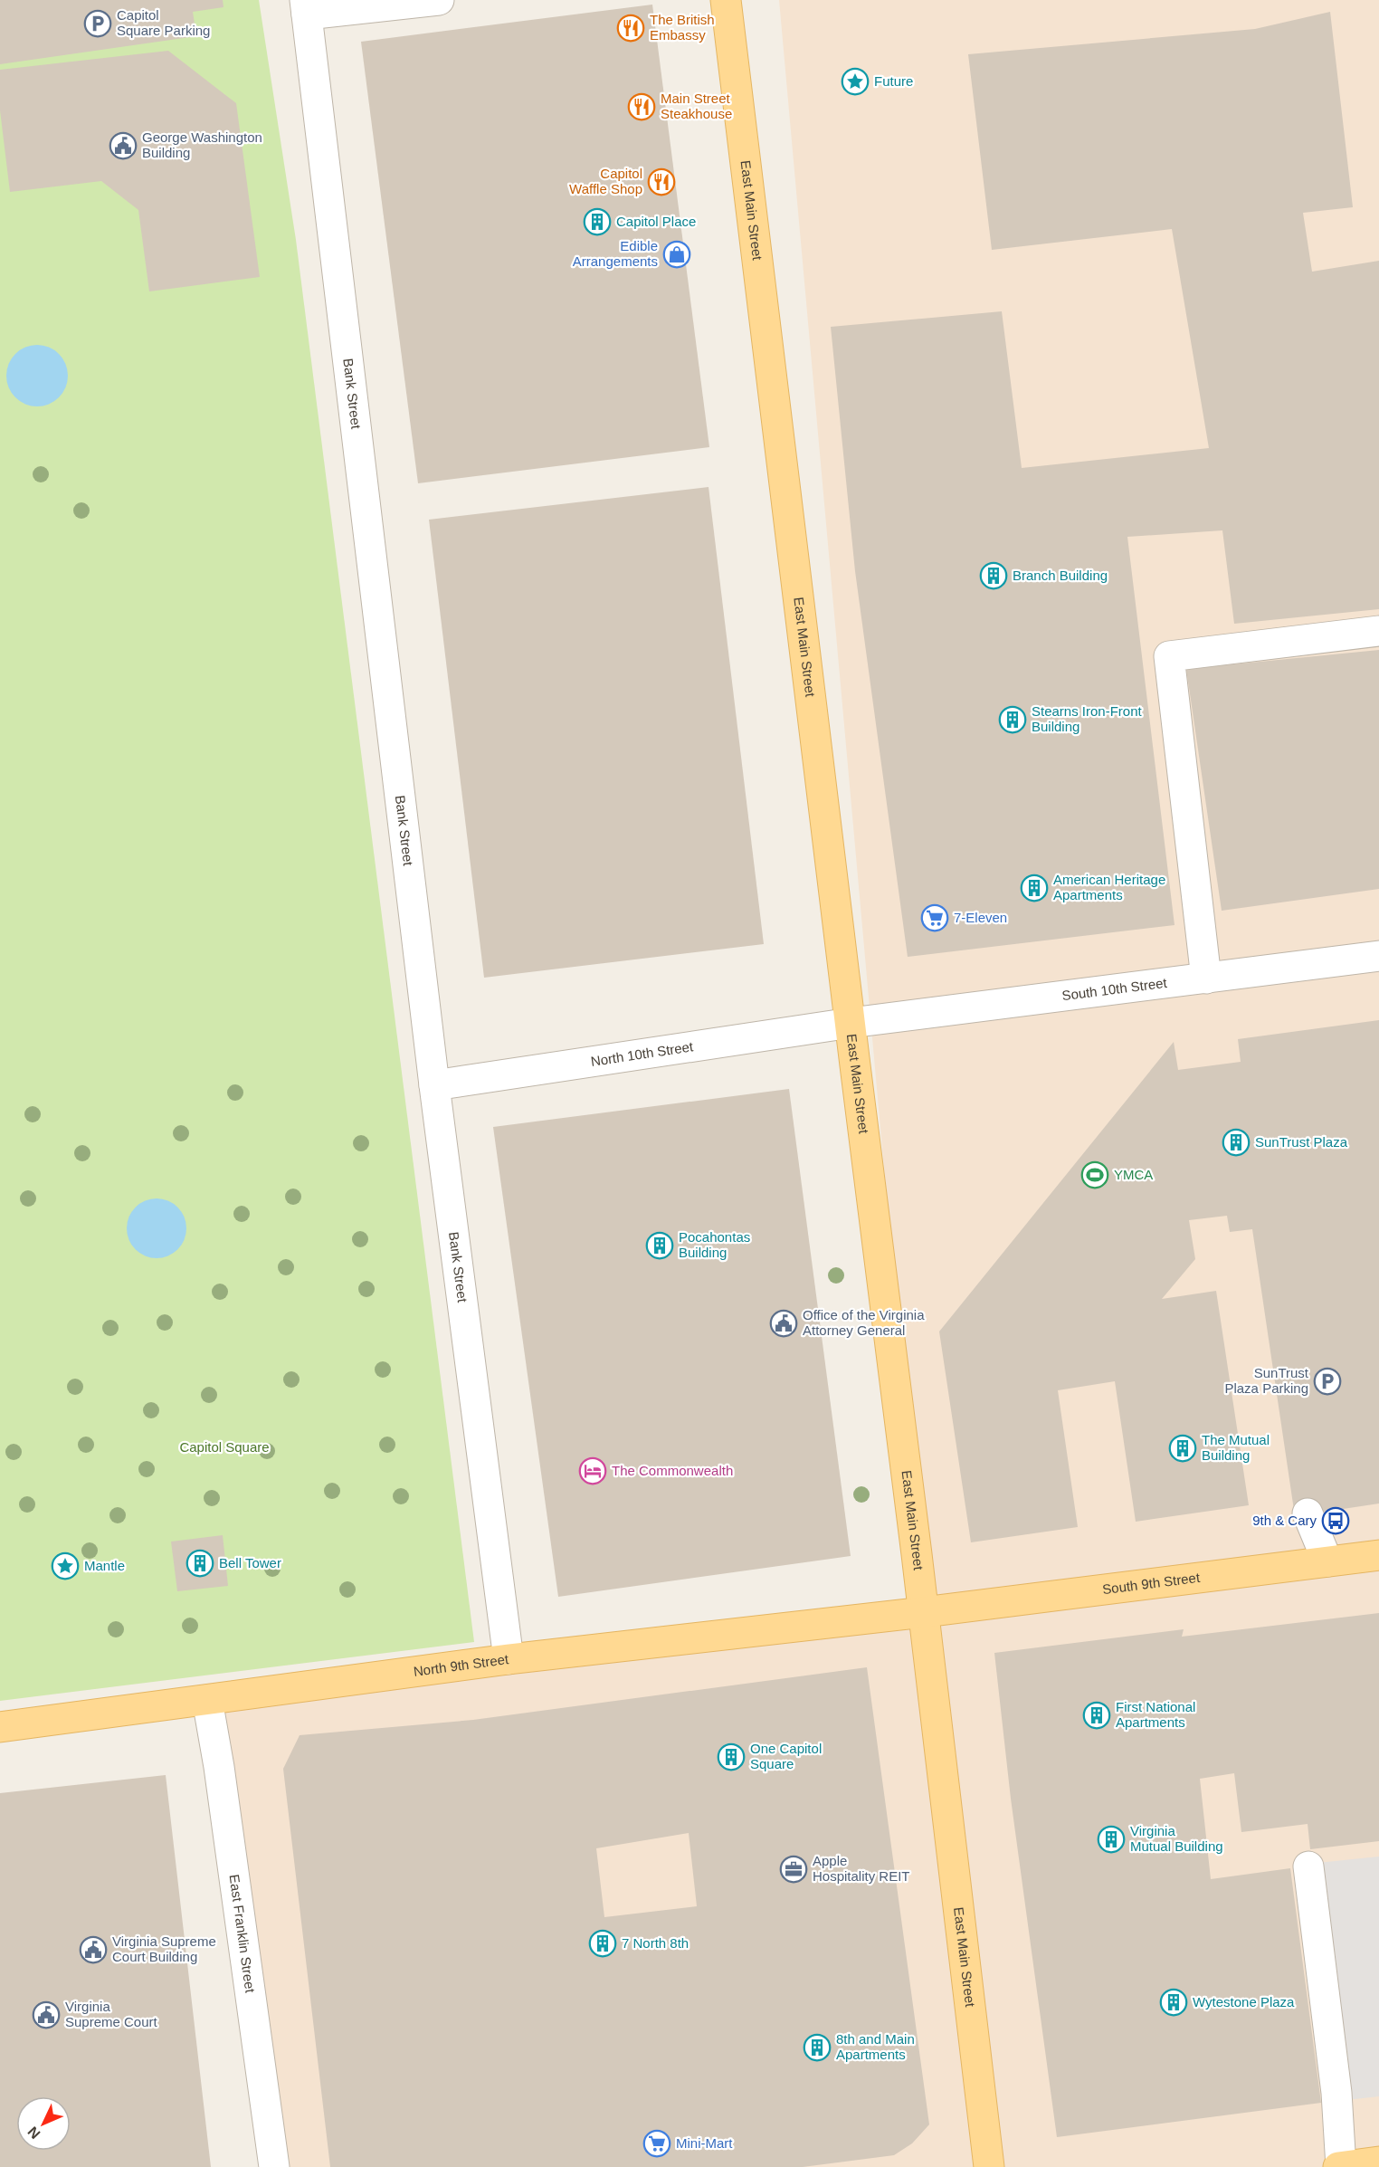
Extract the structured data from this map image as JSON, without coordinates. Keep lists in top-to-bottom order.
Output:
{
  "streets": {
    "main road": ["East Main Street", "South 9th Street", "North 9th Street"],
    "street": [
      "Bank Street",
      "South 10th Street",
      "North 10th Street",
      "East Franklin Street"
    ]
  },
  "crossings": [
    ["East Main Street", "South 10th Street"],
    ["East Main Street", "North 10th Street"],
    ["East Main Street", "South 9th Street"],
    ["East Main Street", "North 9th Street"],
    ["Bank Street", "North 10th Street"],
    ["Bank Street", "North 9th Street"],
    ["South 10th Street", "North 10th Street"],
    ["South 9th Street", "North 9th Street"],
    ["North 9th Street", "East Franklin Street"]
  ],
  "parks": ["Capitol Square"],
  "places": {
    "parking": ["Capitol Square Parking", "SunTrust Plaza Parking"],
    "restaurant": ["The British Embassy", "Main Street Steakhouse", "Capitol Waffle Shop"],
    "place": ["Future", "Mantle"],
    "public building": [
      "George Washington Building",
      "Office of the Virginia Attorney General",
      "Virginia Supreme Court Building",
      "Virginia Supreme Court"
    ],
    "building": [
      "Capitol Place",
      "Branch Building",
      "Stearns Iron-Front Building",
      "American Heritage Apartments",
      "SunTrust Plaza",
      "Pocahontas Building",
      "The Mutual Building",
      "Bell Tower",
      "First National Apartments",
      "One Capitol Square",
      "Virginia Mutual Building",
      "7 North 8th",
      "Wytestone Plaza",
      "8th and Main Apartments"
    ],
    "shop": ["Edible Arrangements"],
    "supermarket": ["7-Eleven", "Mini-Mart"],
    "sports": ["YMCA"],
    "hotel": ["The Commonwealth"],
    "bus stop": ["9th & Cary"],
    "office": ["Apple Hospitality REIT"]
  },
  "north": "bottom left"
}
